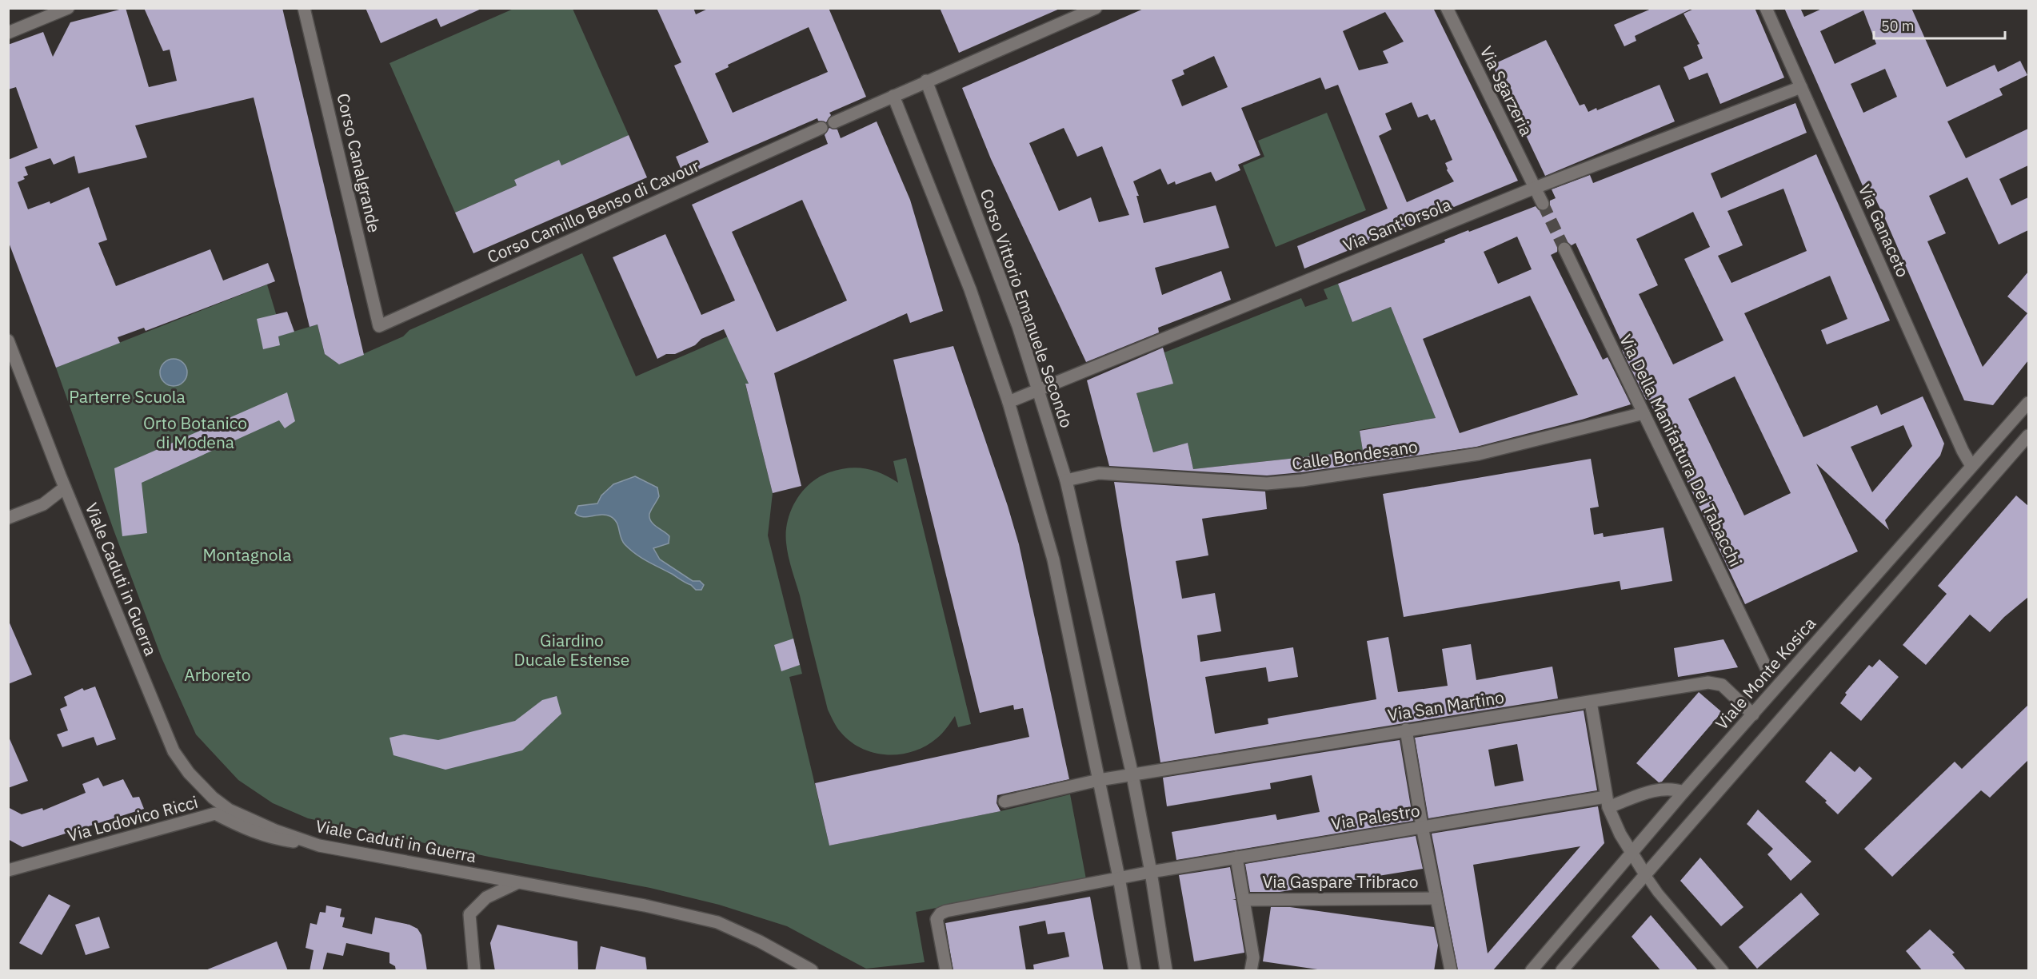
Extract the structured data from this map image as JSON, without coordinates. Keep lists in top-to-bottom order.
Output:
{
  "streets": {
    "street": [
      "Via Sgarzeria",
      "Corso Canalgrande",
      "Corso Camillo Benso di Cavour",
      "Via Sant'Orsola",
      "Via Ganaceto",
      "Corso Vittorio Emanuele Secondo",
      "Via Della Manifattura Dei Tabacchi",
      "Calle Bondesano",
      "Viale Caduti in Guerra",
      "Viale Monte Kosica",
      "Via San Martino",
      "Via Palestro",
      "Via Lodovico Ricci",
      "Via Gaspare Tribraco"
    ]
  },
  "crossings": [
    ["Via Sgarzeria", "Via Sant'Orsola"],
    ["Corso Canalgrande", "Corso Camillo Benso di Cavour"],
    ["Via Sant'Orsola", "Via Ganaceto"],
    ["Via Sant'Orsola", "Corso Vittorio Emanuele Secondo"],
    ["Via Ganaceto", "Viale Monte Kosica"],
    ["Corso Vittorio Emanuele Secondo", "Calle Bondesano"],
    ["Corso Vittorio Emanuele Secondo", "Via San Martino"],
    ["Corso Vittorio Emanuele Secondo", "Via Palestro"],
    ["Via Della Manifattura Dei Tabacchi", "Calle Bondesano"],
    ["Viale Caduti in Guerra", "Via Lodovico Ricci"],
    ["Viale Monte Kosica", "Via San Martino"],
    ["Viale Monte Kosica", "Via Palestro"]
  ],
  "parks": [
    "Parterre Scuola",
    "Orto Botanico di Modena",
    "Montagnola",
    "Giardino Ducale Estense",
    "Arboreto"
  ],
  "scale_bar": "50 m"
}
